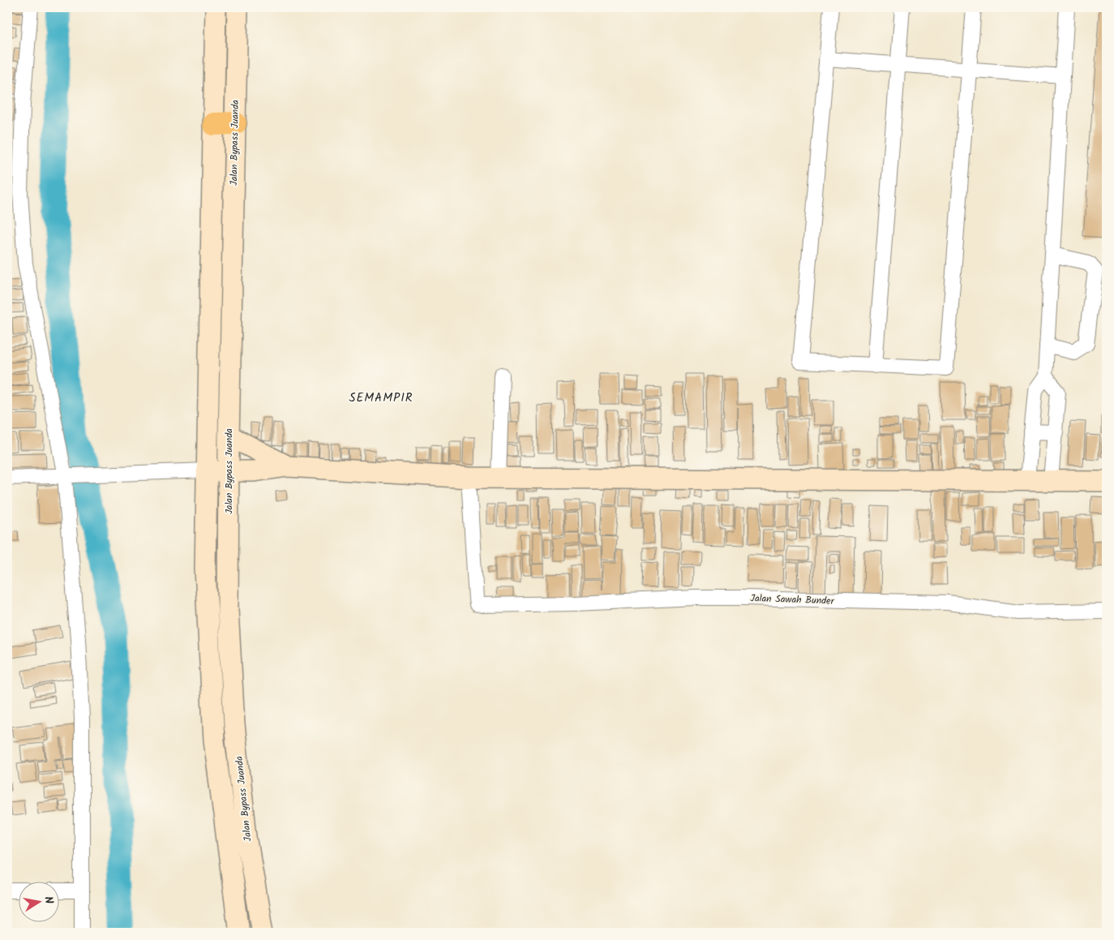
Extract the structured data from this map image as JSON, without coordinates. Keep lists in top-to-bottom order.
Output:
{
  "streets": {
    "main road": ["Jalan Bypass Juanda"],
    "street": ["Jalan Sawah Bunder"]
  },
  "districts": ["SEMAMPIR"],
  "north": "right"
}
